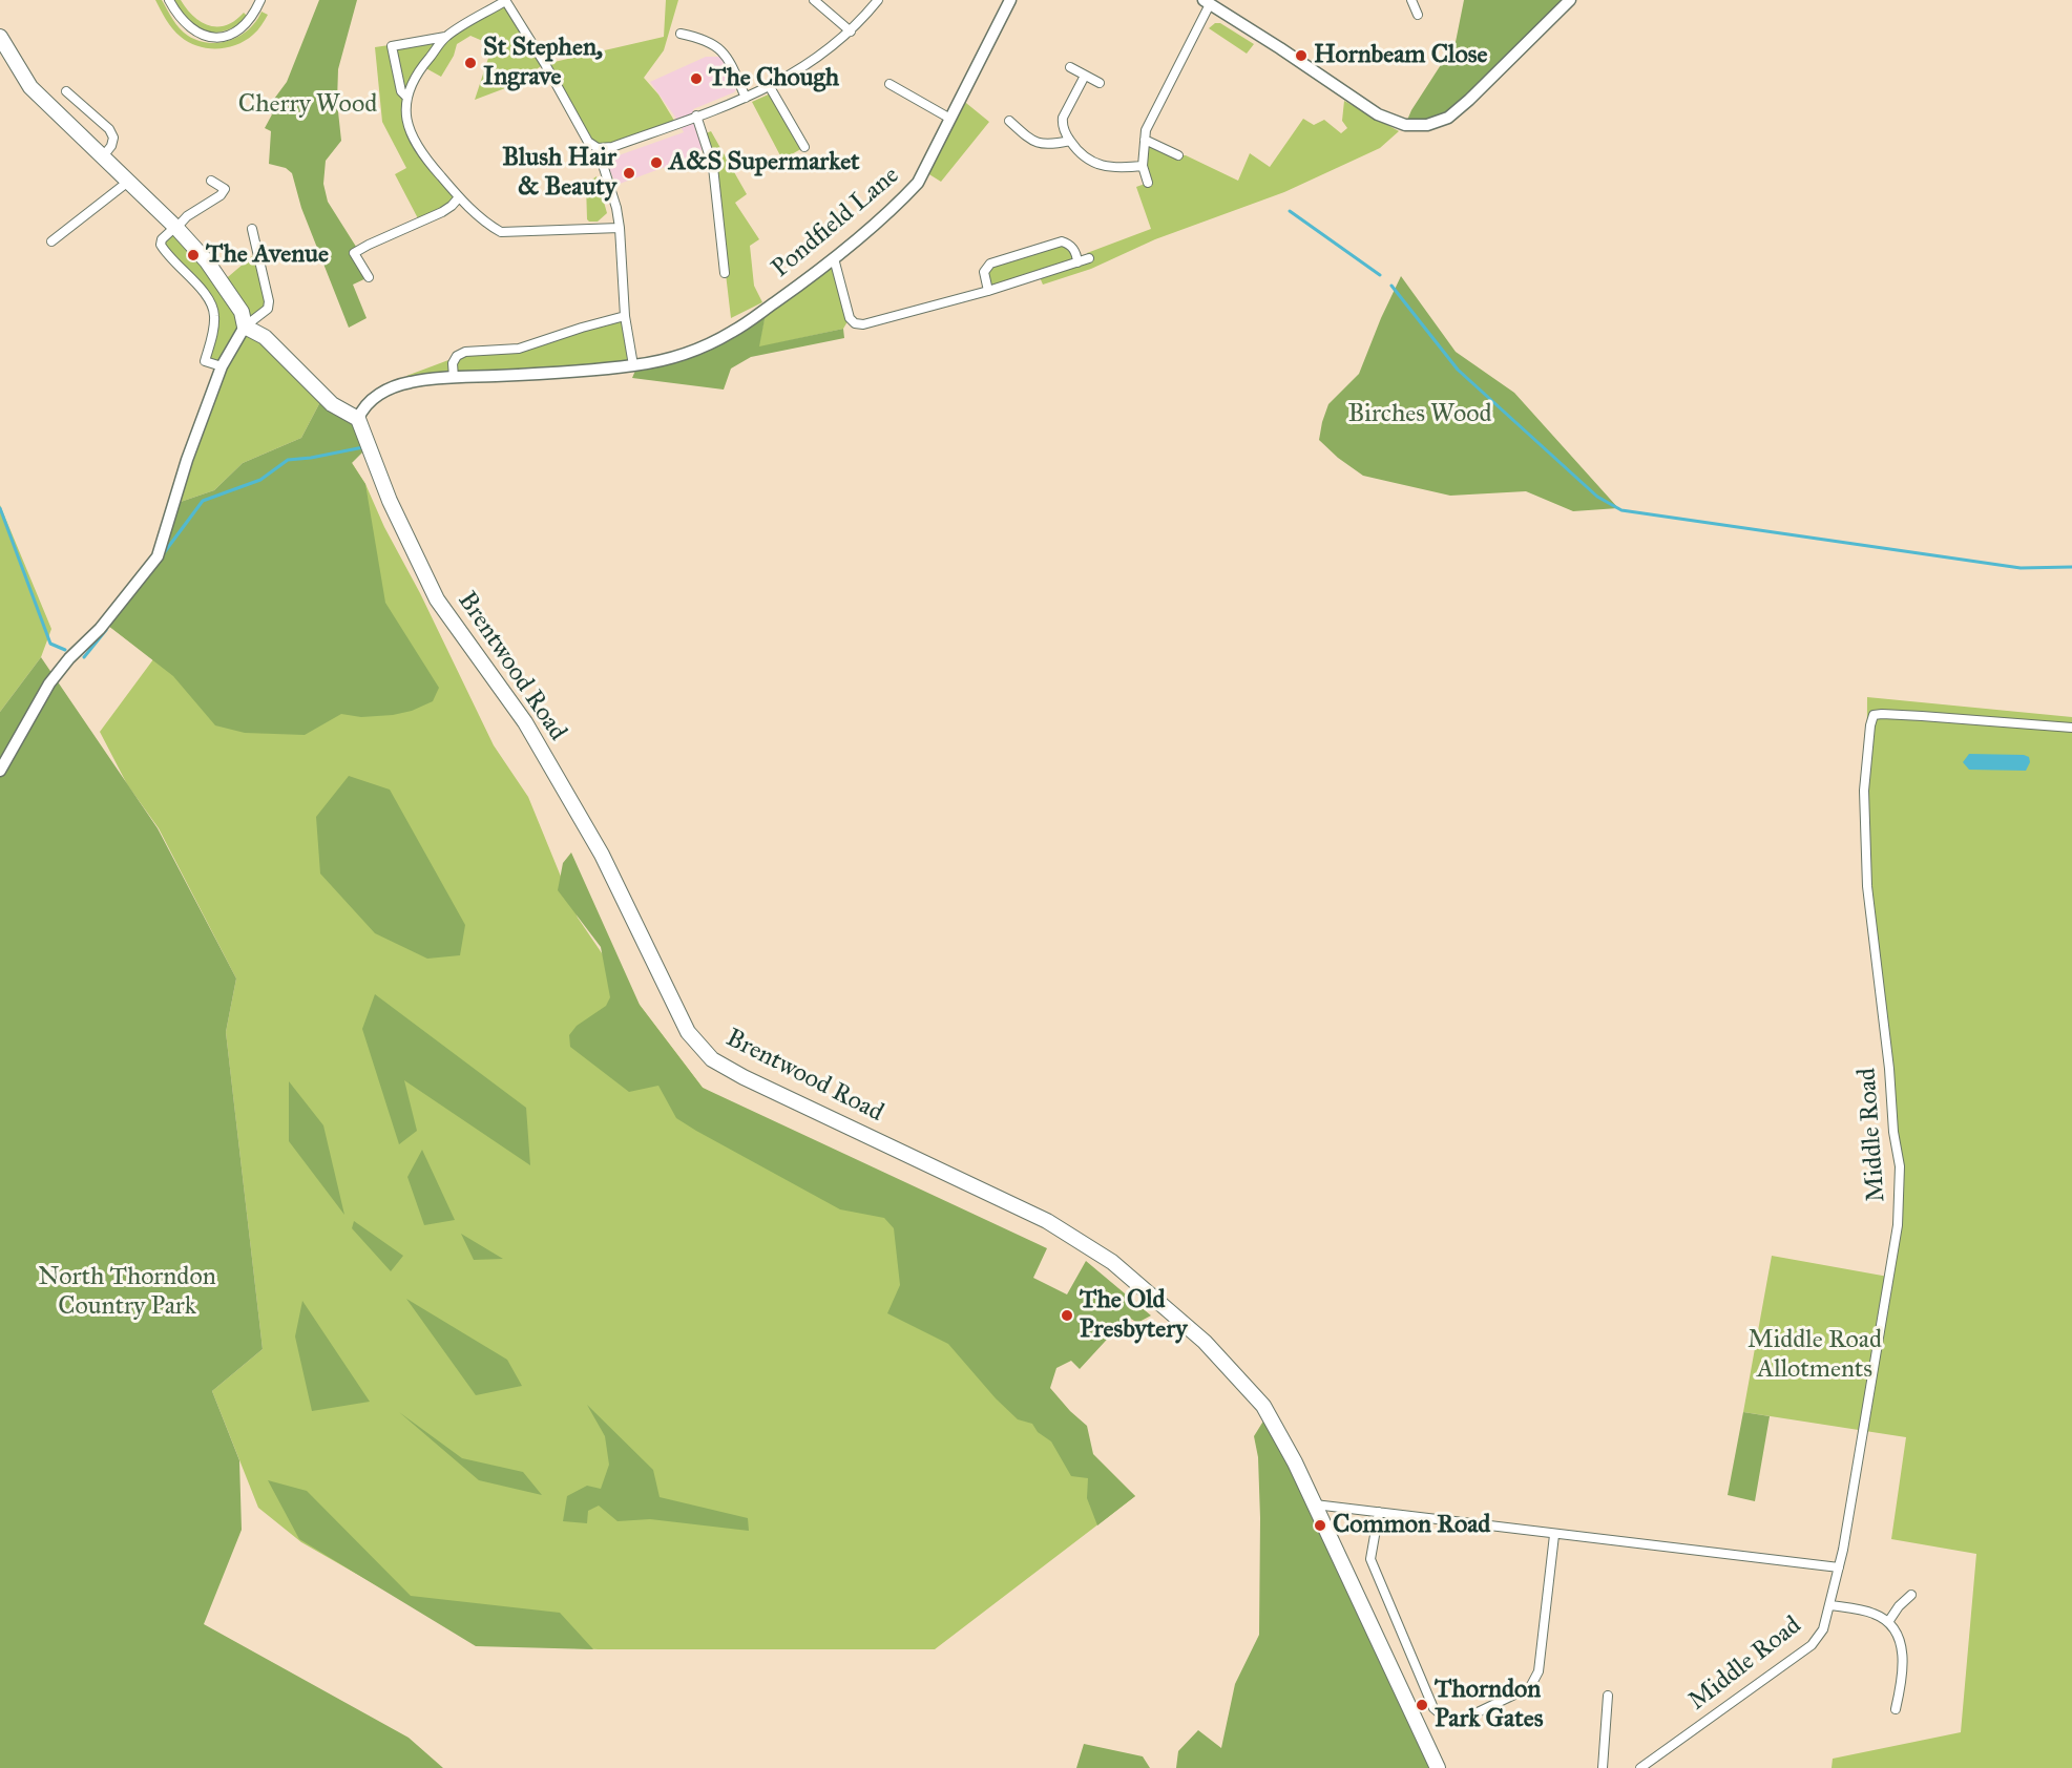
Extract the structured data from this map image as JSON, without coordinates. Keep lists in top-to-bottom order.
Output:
{
  "streets": {
    "main road": ["Brentwood Road"],
    "street": ["Pondfield Lane", "Middle Road"]
  },
  "crossings": [
    ["Pondfield Lane", "Brentwood Road"]
  ],
  "parks": [
    "Cherry Wood",
    "Birches Wood",
    "North Thorndon Country Park",
    "Middle Road Allotments"
  ],
  "places": [
    "Hornbeam Close",
    "St Stephen, Ingrave",
    "The Chough",
    "A&S Supermarket",
    "Blush Hair & Beauty",
    "The Avenue",
    "The Old Presbytery",
    "Common Road",
    "Thorndon Park Gates"
  ]
}
